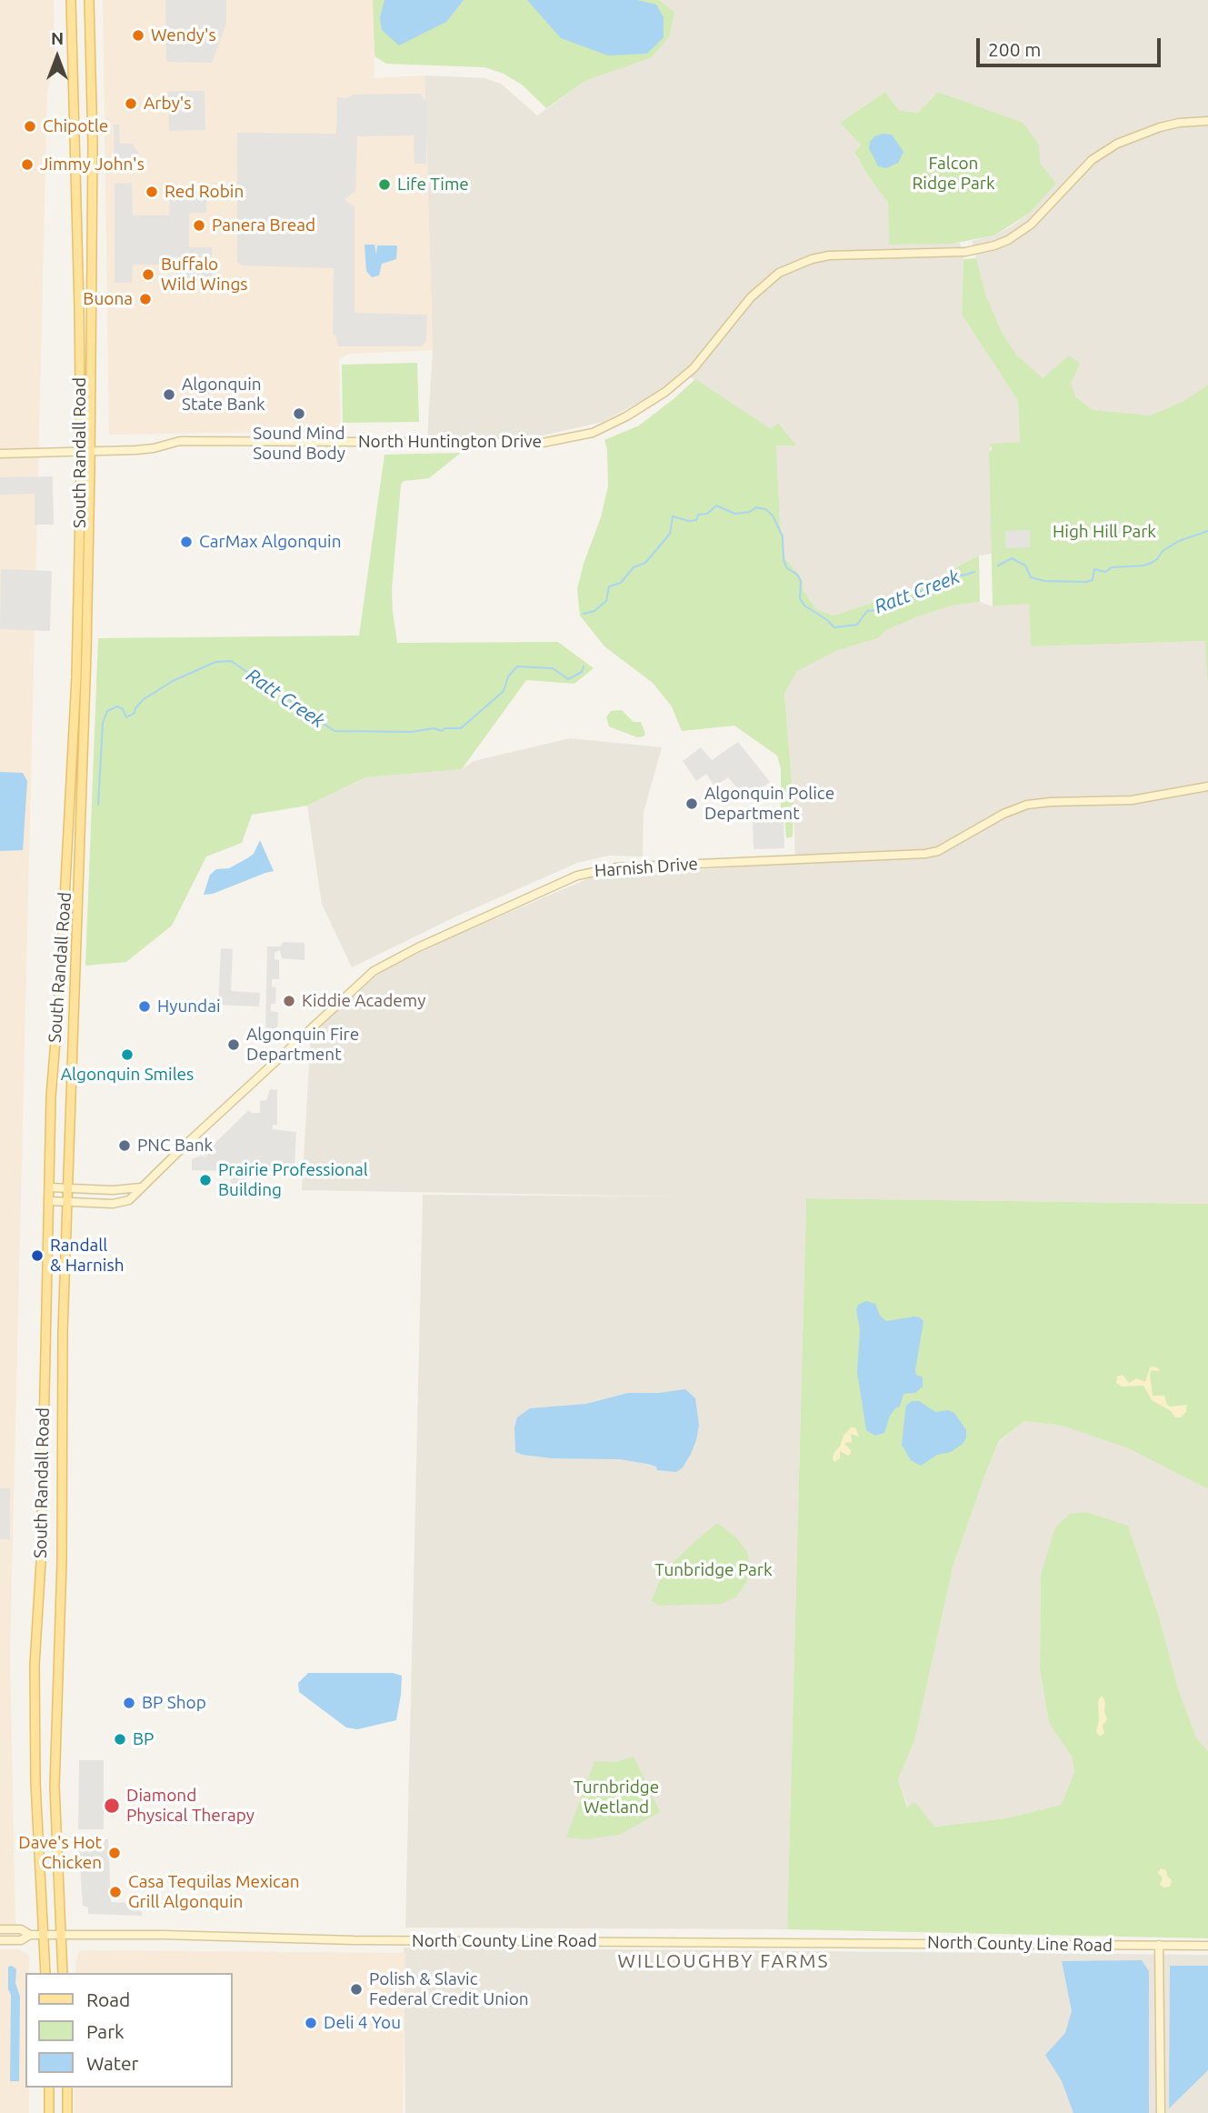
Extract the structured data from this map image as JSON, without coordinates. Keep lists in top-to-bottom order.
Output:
{
  "streets": {
    "main road": ["South Randall Road"],
    "street": ["North Huntington Drive", "Harnish Drive", "North County Line Road"]
  },
  "crossings": [
    ["North Huntington Drive", "South Randall Road"],
    ["South Randall Road", "Harnish Drive"],
    ["South Randall Road", "North County Line Road"]
  ],
  "districts": ["WILLOUGHBY FARMS"],
  "water": ["Ratt Creek"],
  "parks": [
    "Falcon Ridge Park",
    "High Hill Park",
    "Tunbridge Park",
    "Turnbridge Wetland"
  ],
  "places": [
    "Wendy's",
    "Arby's",
    "Chipotle",
    "Jimmy John's",
    "Life Time",
    "Red Robin",
    "Panera Bread",
    "Buffalo Wild Wings",
    "Buona",
    "Algonquin State Bank",
    "Sound Mind Sound Body",
    "CarMax Algonquin",
    "Algonquin Police Department",
    "Kiddie Academy",
    "Hyundai",
    "Algonquin Fire Department",
    "Algonquin Smiles",
    "PNC Bank",
    "Prairie Professional Building",
    "Randall & Harnish",
    "BP Shop",
    "BP",
    "Diamond Physical Therapy",
    "Dave's Hot Chicken",
    "Casa Tequilas Mexican Grill Algonquin",
    "Polish & Slavic Federal Credit Union",
    "Deli 4 You"
  ],
  "legend": ["Road", "Park", "Water"],
  "scale_bar": "200 m",
  "north": "top"
}
